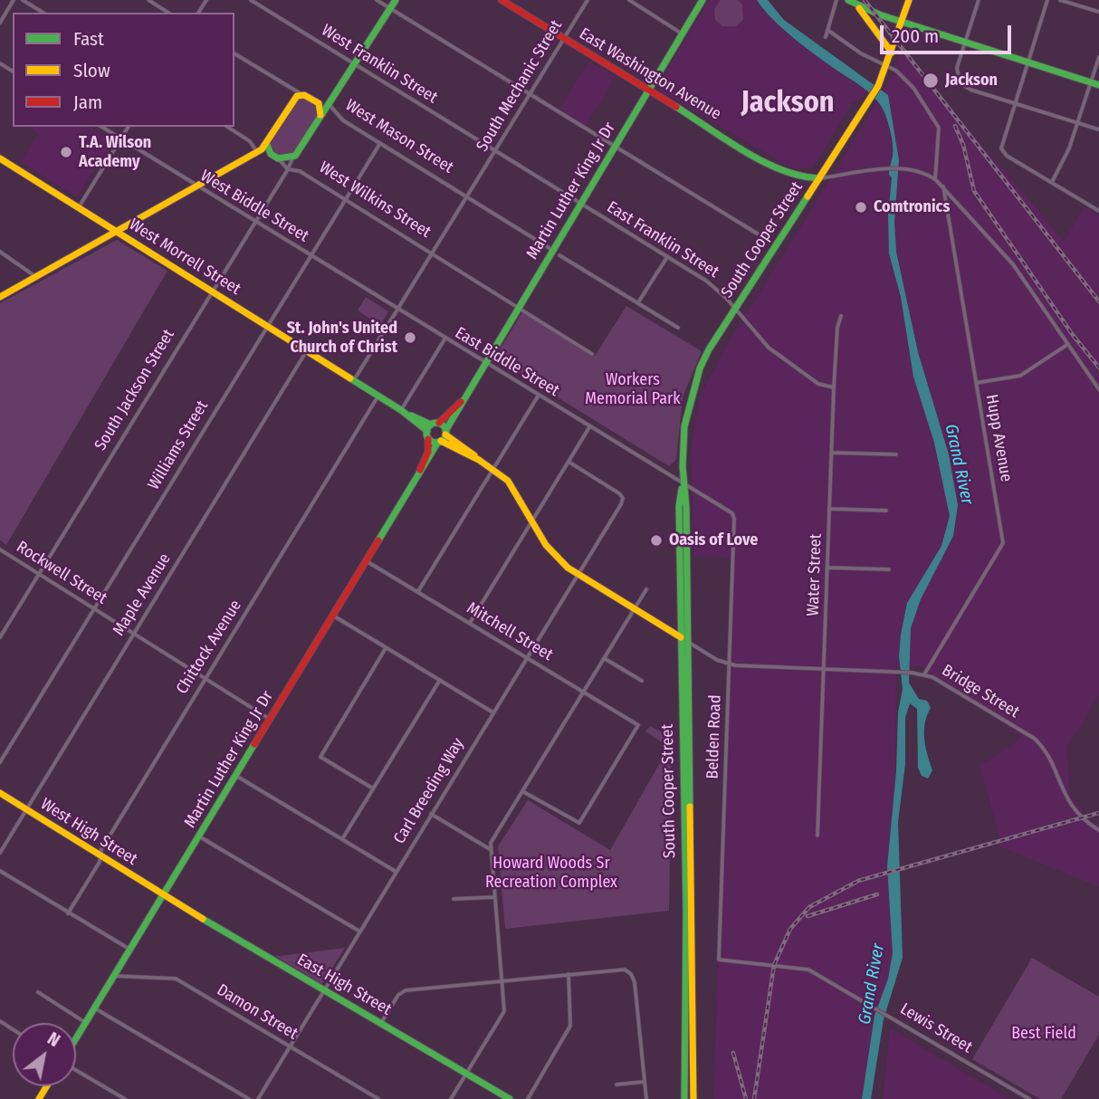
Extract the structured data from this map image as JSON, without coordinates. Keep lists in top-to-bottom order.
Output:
{
  "streets": {
    "main road": [
      "East Washington Avenue",
      "West Mason Street",
      "Martin Luther King Jr Dr",
      "West Wilkins Street",
      "South Cooper Street",
      "West Morrell Street",
      "South Jackson Street",
      "West High Street",
      "East High Street"
    ],
    "street": [
      "West Franklin Street",
      "South Mechanic Street",
      "West Biddle Street",
      "East Franklin Street",
      "East Biddle Street",
      "Hupp Avenue",
      "Williams Street",
      "Rockwell Street",
      "Water Street",
      "Maple Avenue",
      "Mitchell Street",
      "Chittock Avenue",
      "Bridge Street",
      "Belden Road",
      "Carl Breeding Way",
      "Damon Street",
      "Lewis Street"
    ]
  },
  "crossings": [
    ["West Franklin Street", "South Mechanic Street"],
    ["West Franklin Street", "East Franklin Street"],
    ["West Franklin Street", "South Jackson Street"],
    ["East Washington Avenue", "South Mechanic Street"],
    ["East Washington Avenue", "Martin Luther King Jr Dr"],
    ["East Washington Avenue", "South Cooper Street"],
    ["East Washington Avenue", "Hupp Avenue"],
    ["South Mechanic Street", "West Mason Street"],
    ["South Mechanic Street", "West Wilkins Street"],
    ["South Mechanic Street", "West Biddle Street"],
    ["South Mechanic Street", "East Franklin Street"],
    ["South Mechanic Street", "West Morrell Street"],
    ["South Mechanic Street", "East Biddle Street"],
    ["West Mason Street", "Martin Luther King Jr Dr"],
    ["West Mason Street", "South Jackson Street"],
    ["West Mason Street", "Williams Street"],
    ["Martin Luther King Jr Dr", "West Wilkins Street"],
    ["Martin Luther King Jr Dr", "East Franklin Street"],
    ["Martin Luther King Jr Dr", "East Biddle Street"],
    ["Martin Luther King Jr Dr", "Rockwell Street"],
    ["Martin Luther King Jr Dr", "Mitchell Street"],
    ["Martin Luther King Jr Dr", "West High Street"],
    ["Martin Luther King Jr Dr", "East High Street"],
    ["Martin Luther King Jr Dr", "Damon Street"],
    ["West Wilkins Street", "South Jackson Street"],
    ["West Wilkins Street", "Williams Street"],
    ["West Biddle Street", "East Biddle Street"],
    ["West Biddle Street", "South Jackson Street"],
    ["West Biddle Street", "Williams Street"],
    ["East Franklin Street", "South Cooper Street"],
    ["East Franklin Street", "Water Street"],
    ["South Cooper Street", "East Biddle Street"],
    ["South Cooper Street", "Bridge Street"],
    ["West Morrell Street", "South Jackson Street"],
    ["West Morrell Street", "Williams Street"],
    ["West Morrell Street", "Maple Avenue"],
    ["West Morrell Street", "Chittock Avenue"],
    ["East Biddle Street", "Belden Road"],
    ["South Jackson Street", "Rockwell Street"],
    ["Hupp Avenue", "Bridge Street"],
    ["Williams Street", "Rockwell Street"],
    ["Rockwell Street", "Maple Avenue"],
    ["Rockwell Street", "Chittock Avenue"],
    ["Water Street", "Bridge Street"],
    ["Maple Avenue", "West High Street"],
    ["Mitchell Street", "Carl Breeding Way"],
    ["Chittock Avenue", "West High Street"],
    ["Bridge Street", "Belden Road"],
    ["Belden Road", "Lewis Street"],
    ["Carl Breeding Way", "East High Street"],
    ["Carl Breeding Way", "Damon Street"],
    ["West High Street", "East High Street"]
  ],
  "districts": ["Jackson"],
  "water": ["Grand River"],
  "parks": ["Workers Memorial Park", "Howard Woods Sr Recreation Complex", "Best Field"],
  "places": [
    "Jackson",
    "T.A. Wilson Academy",
    "Comtronics",
    "St. John's United Church of Christ",
    "Oasis of Love"
  ],
  "legend": ["Fast", "Slow", "Jam"],
  "scale_bar": "200 m",
  "north": "top right"
}
